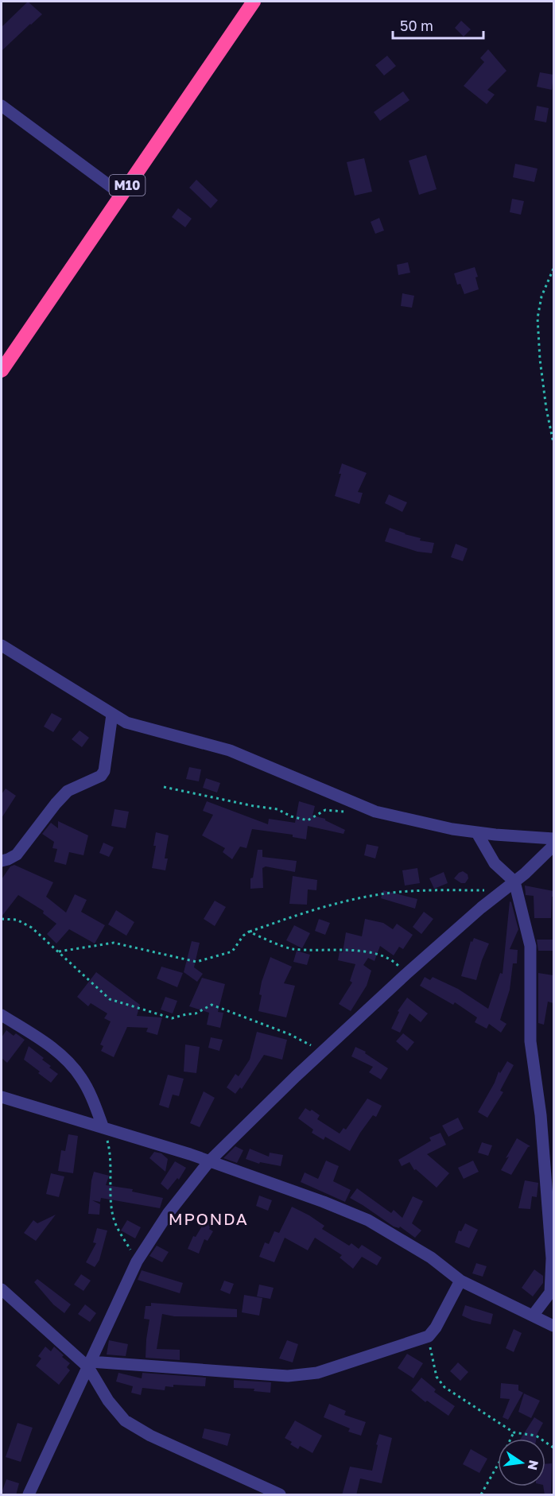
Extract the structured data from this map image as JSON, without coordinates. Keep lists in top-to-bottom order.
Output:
{
  "streets": {
    "highway": ["M10"]
  },
  "districts": ["MPONDA"],
  "scale_bar": "50 m",
  "north": "right"
}
